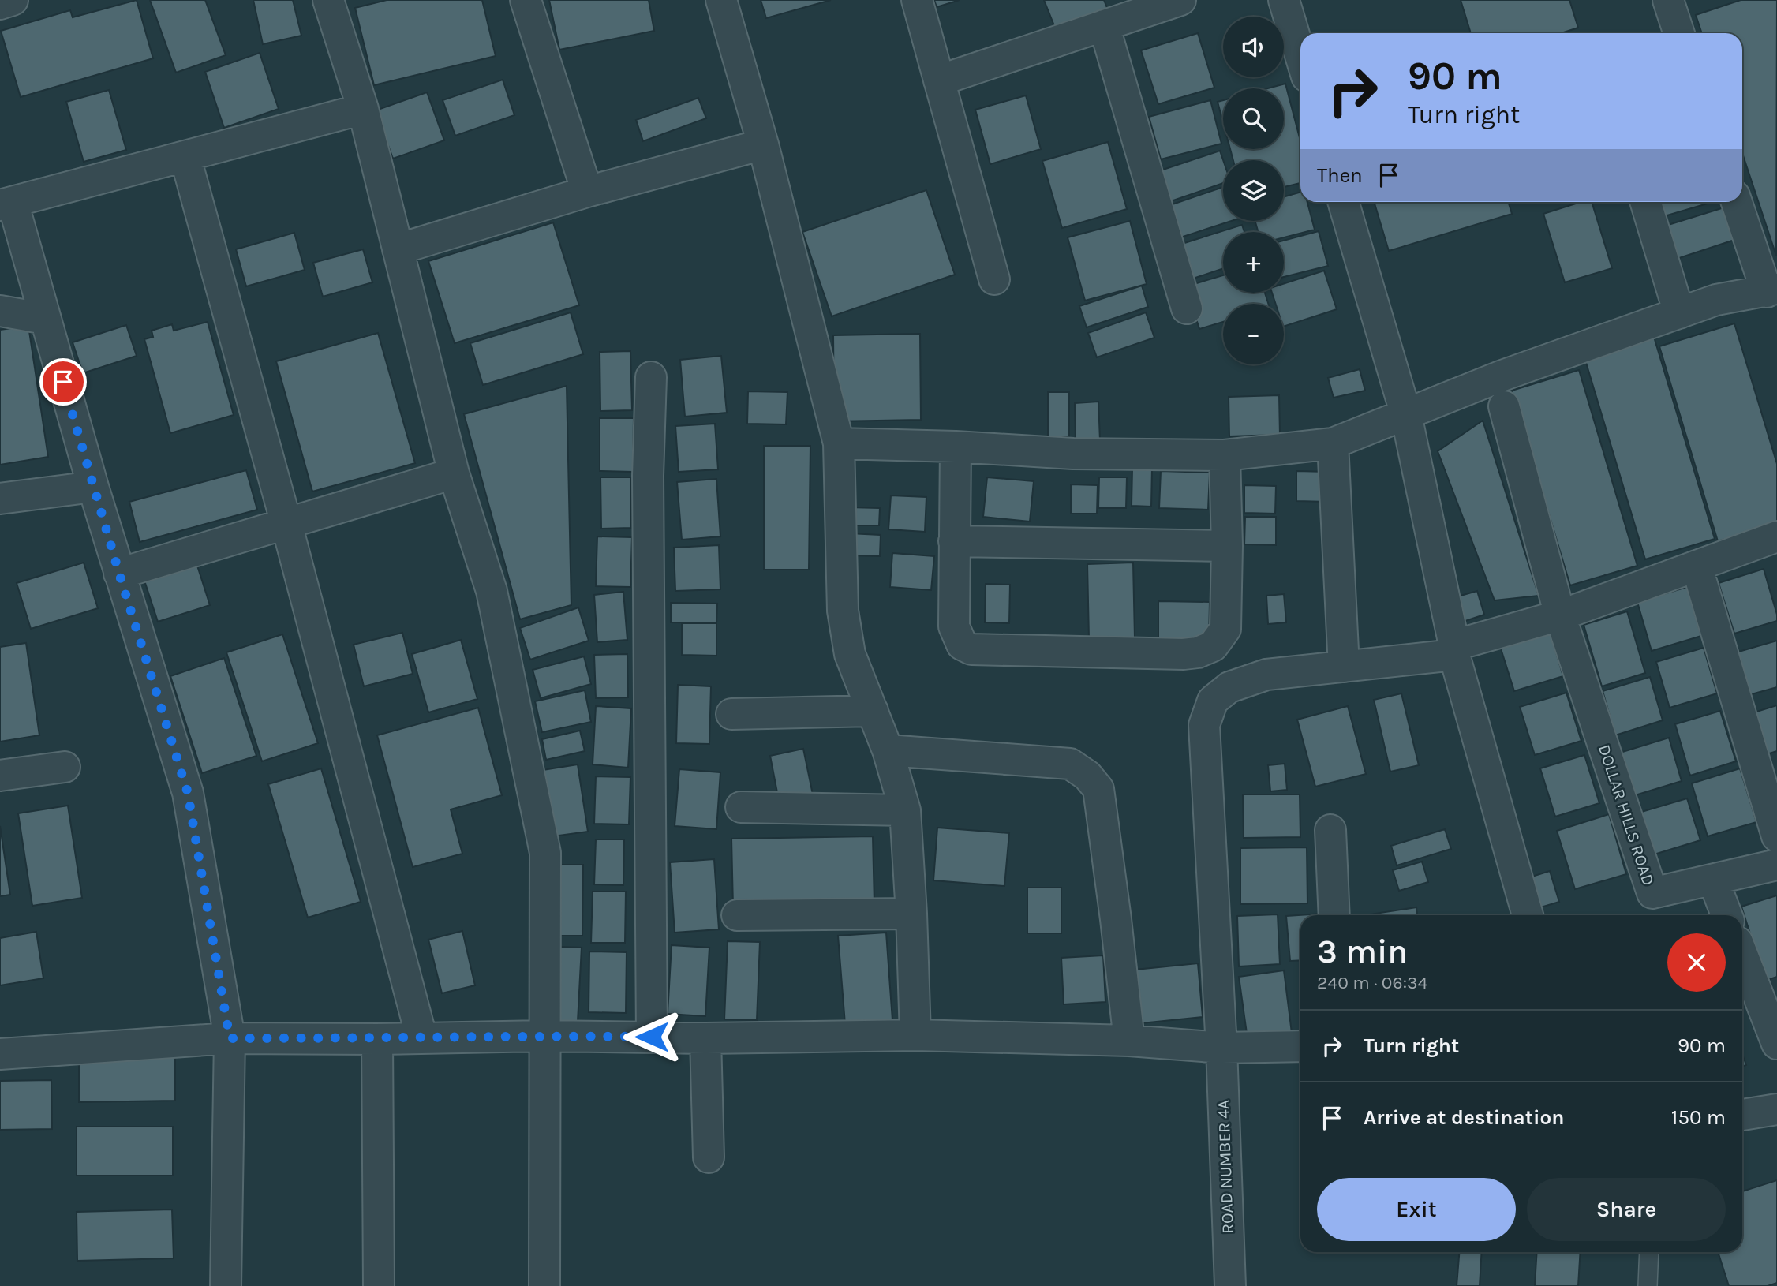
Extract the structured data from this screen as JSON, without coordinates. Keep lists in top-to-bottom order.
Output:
{
  "streets": {
    "street": ["DOLLAR HILLS ROAD", "ROAD NUMBER 4A"]
  },
  "crossings": [
    ["DOLLAR HILLS ROAD", "ROAD NUMBER 4A"]
  ],
  "page": {
    "map_buttons": ["+", "−"],
    "turn": ["90 m", "Turn right"],
    "then": "Then",
    "heading": ["3 min", "240 m · 06:34"],
    "list": [
      {
        "name": "Turn right",
        "value": "90 m"
      },
      {
        "name": "Arrive at destination",
        "value": "150 m"
      }
    ],
    "buttons": ["Exit", "Share"]
  }
}
